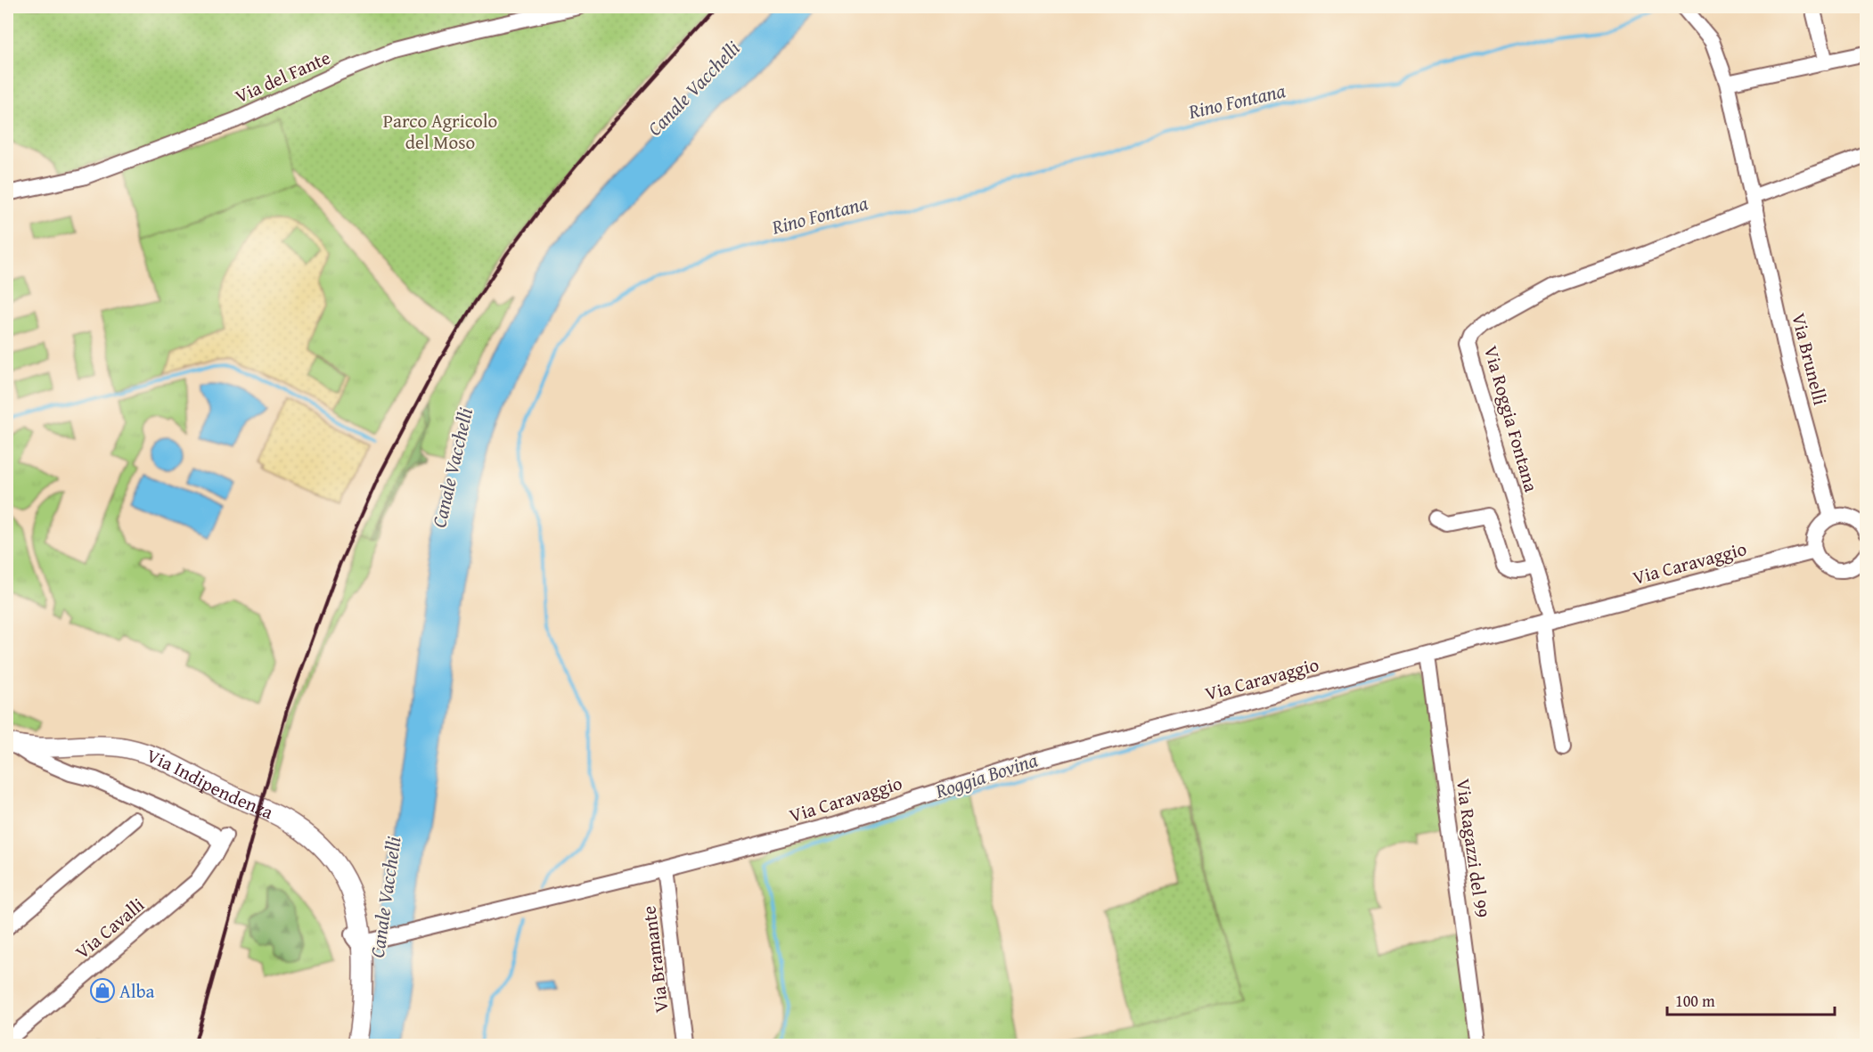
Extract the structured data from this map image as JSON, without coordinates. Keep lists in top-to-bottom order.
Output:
{
  "streets": {
    "main road": ["Via Indipendenza"],
    "street": [
      "Via del Fante",
      "Via Brunelli",
      "Via Roggia Fontana",
      "Via Caravaggio",
      "Via Ragazzi del 99",
      "Via Cavalli",
      "Via Bramante"
    ]
  },
  "crossings": [
    ["Via Brunelli", "Via Roggia Fontana"],
    ["Via Roggia Fontana", "Via Caravaggio"],
    ["Via Caravaggio", "Via Indipendenza"],
    ["Via Caravaggio", "Via Ragazzi del 99"],
    ["Via Caravaggio", "Via Bramante"],
    ["Via Indipendenza", "Via Cavalli"]
  ],
  "water": ["Canale Vacchelli", "Rino Fontana", "Roggia Bovina"],
  "parks": ["Parco Agricolo del Moso"],
  "places": {
    "shop": ["Alba"]
  },
  "scale_bar": "100 m"
}
